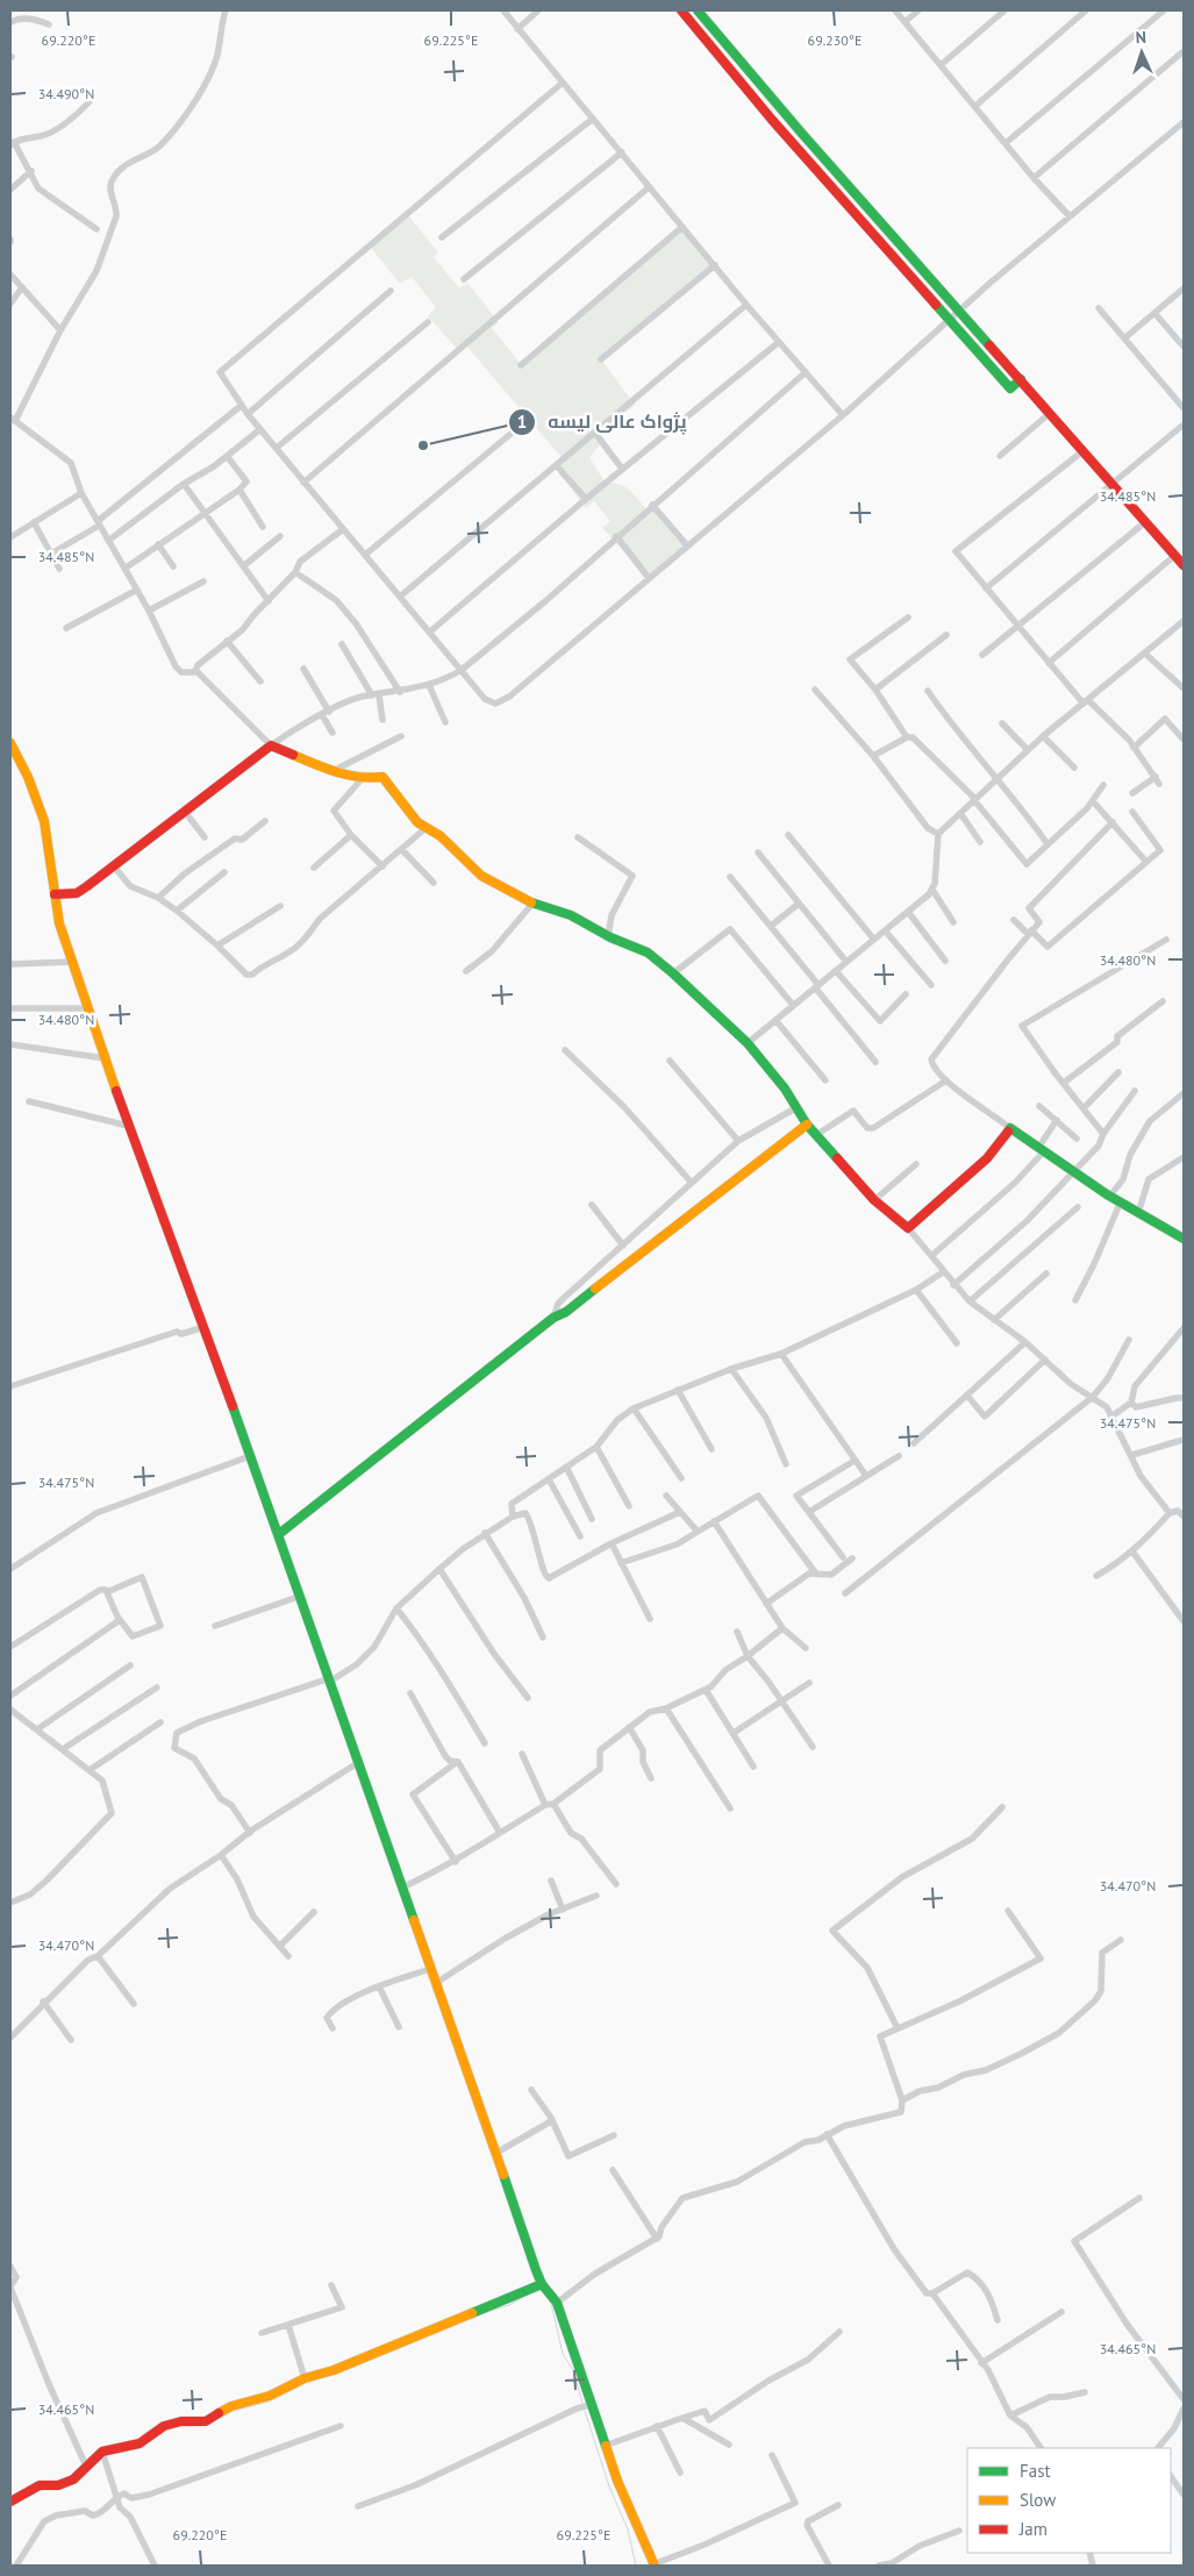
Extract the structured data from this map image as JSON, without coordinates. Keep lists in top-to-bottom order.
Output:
{
  "places": ["پژواک عالی لیسه"],
  "legend": ["Fast", "Slow", "Jam"],
  "north": "top",
  "coordinates": [
    "69.220°E",
    "69.225°E",
    "69.230°E",
    "34.490°N",
    "34.485°N",
    "34.480°N",
    "34.475°N",
    "34.470°N",
    "34.465°N"
  ]
}
